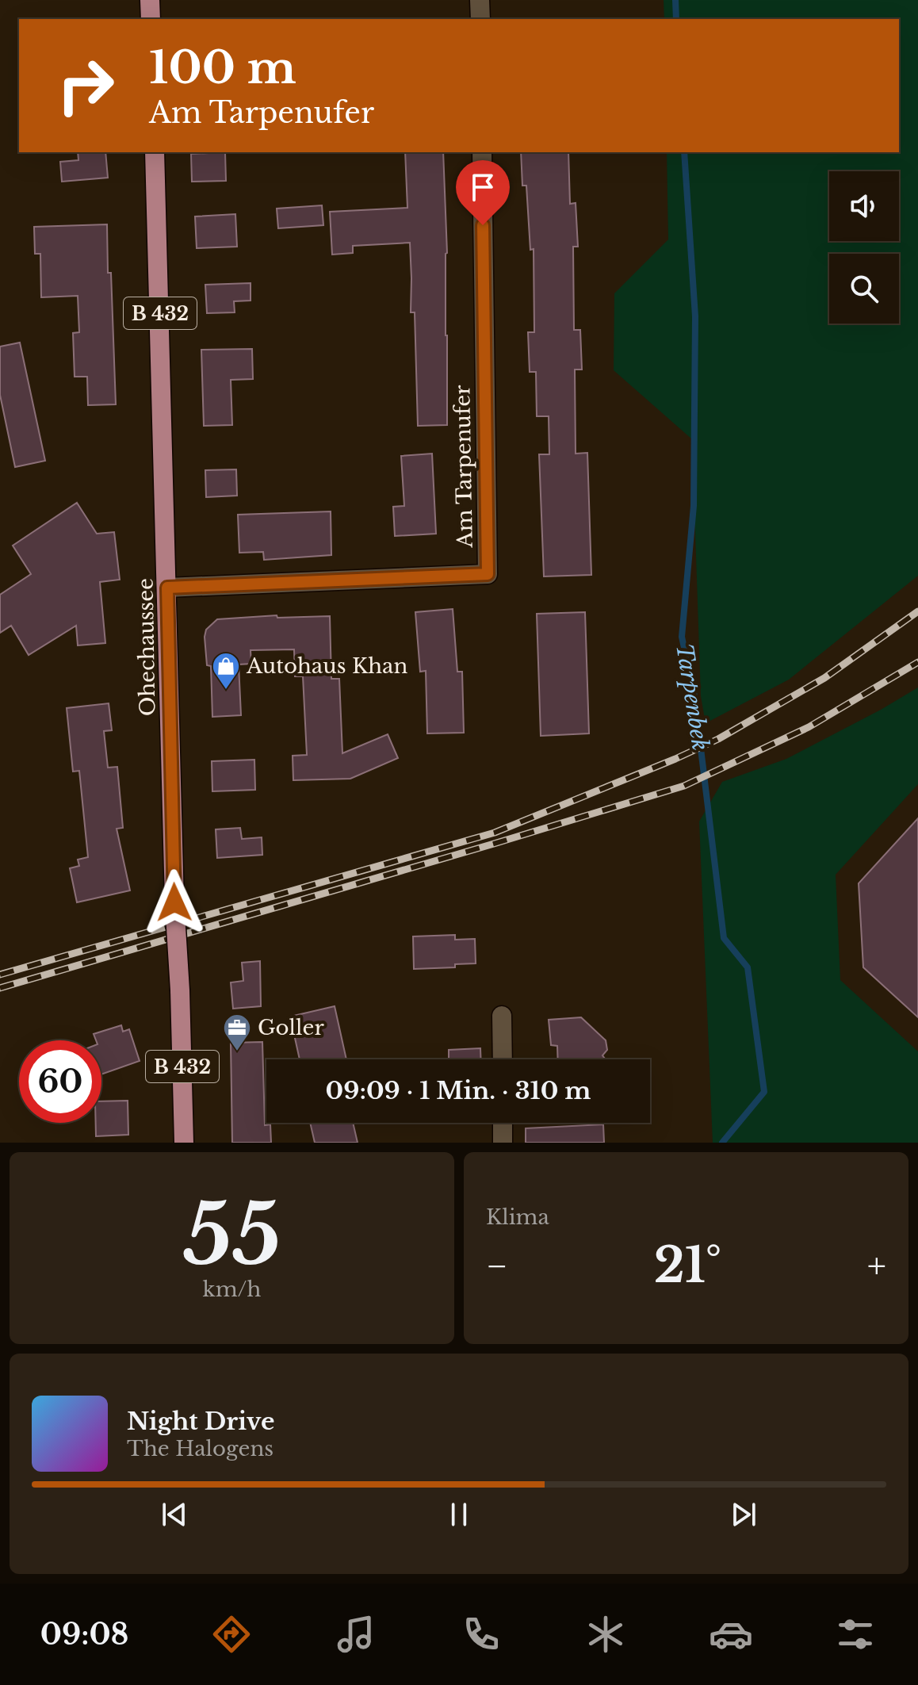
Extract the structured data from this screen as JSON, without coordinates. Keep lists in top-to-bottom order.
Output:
{
  "streets": {
    "main road": ["B 432", "Ohechaussee"],
    "street": ["Am Tarpenufer"]
  },
  "crossings": [
    ["Am Tarpenufer", "Ohechaussee"]
  ],
  "water": ["Tarpenbek"],
  "places": {
    "shop": ["Autohaus Khan"],
    "office": ["Goller"]
  },
  "page": {
    "turn": ["100 m", "Am Tarpenufer"],
    "limit": "60",
    "trip": "09:09 · 1 Min. · 310 m",
    "tile": [
      ["55", "km/h"],
      "Klima"
    ],
    "heat": ["−", "21°", "+"],
    "song": ["Night Drive", "The Halogens"],
    "tabs": "09:08"
  }
}
